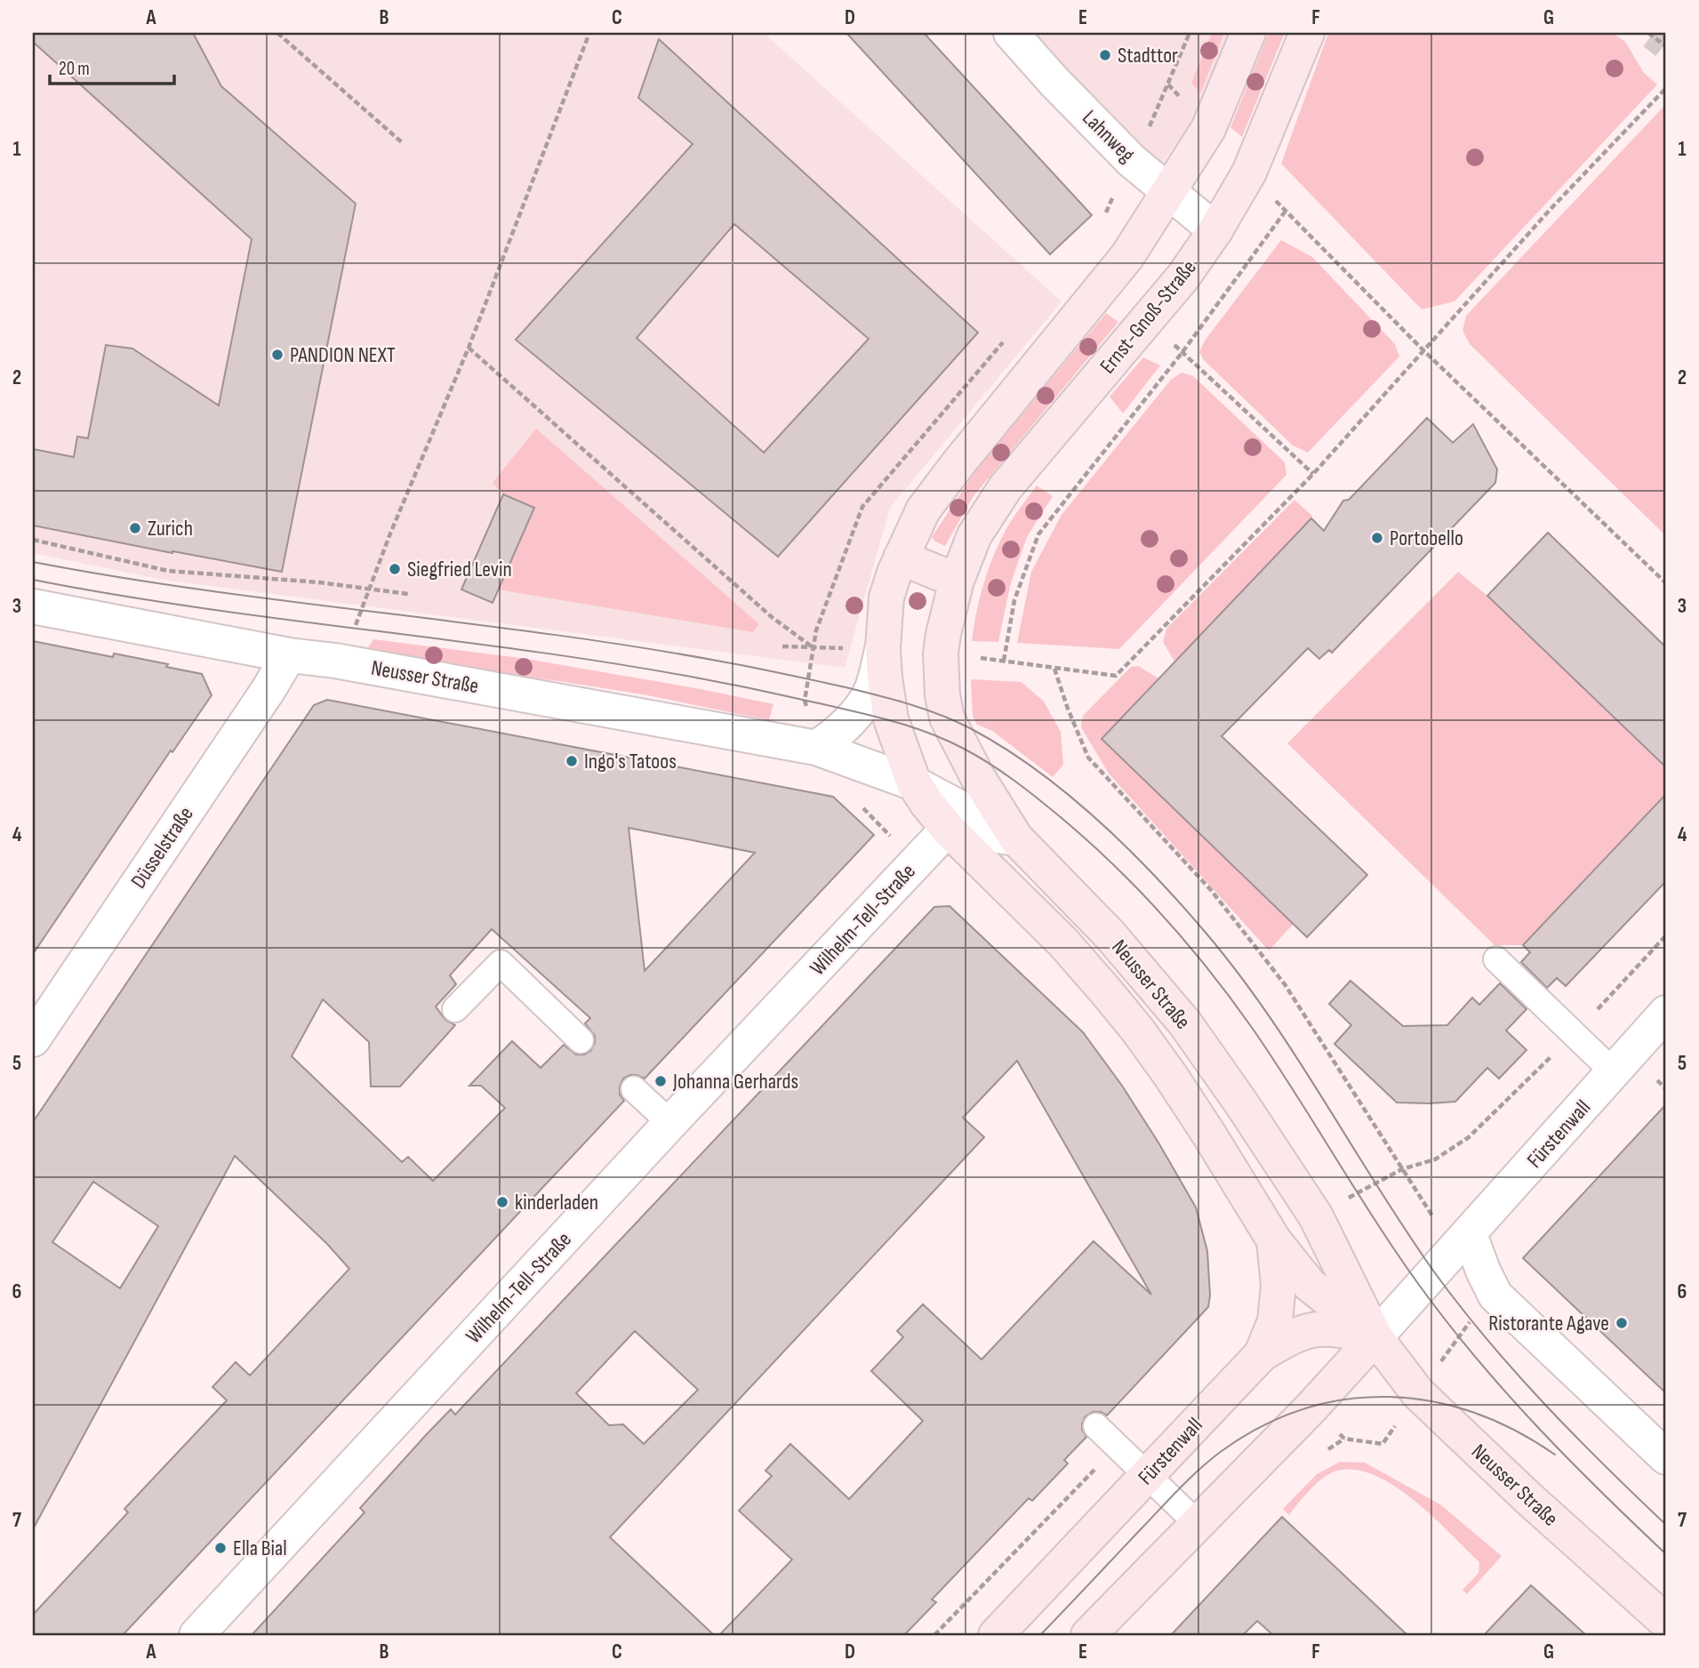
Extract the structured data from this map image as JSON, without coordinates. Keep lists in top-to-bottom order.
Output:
{
  "streets": {
    "street": [
      "Lahnweg",
      "Ernst-Gnoß-Straße",
      "Neusser Straße",
      "Düsselstraße",
      "Wilhelm-Tell-Straße",
      "Fürstenwall"
    ]
  },
  "crossings": [
    ["Lahnweg", "Ernst-Gnoß-Straße"],
    ["Ernst-Gnoß-Straße", "Neusser Straße"],
    ["Neusser Straße", "Düsselstraße"],
    ["Neusser Straße", "Wilhelm-Tell-Straße"],
    ["Neusser Straße", "Fürstenwall"]
  ],
  "places": [
    "Stadttor",
    "PANDION NEXT",
    "Zurich",
    "Portobello",
    "Siegfried Levin",
    "Ingo's Tatoos",
    "Johanna Gerhards",
    "kinderladen",
    "Ristorante Agave",
    "Ella Bial"
  ],
  "scale_bar": "20 m",
  "grid": {
    "columns": [
      "A",
      "B",
      "C",
      "D",
      "E",
      "F",
      "G"
    ],
    "rows": [
      "1",
      "2",
      "3",
      "4",
      "5",
      "6",
      "7"
    ]
  }
}
